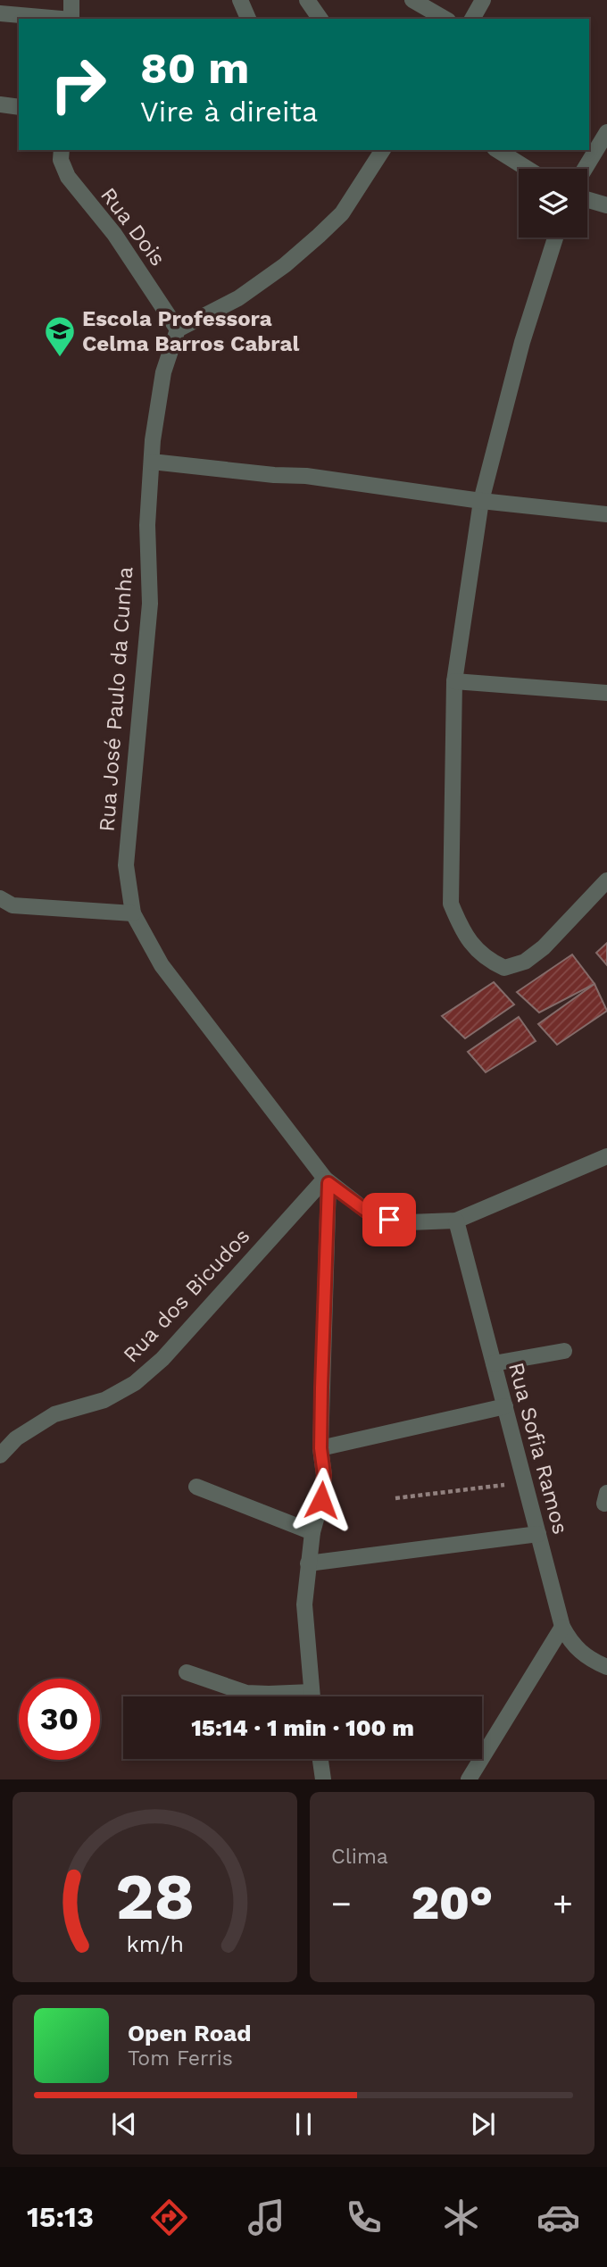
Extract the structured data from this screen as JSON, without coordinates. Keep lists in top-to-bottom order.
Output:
{
  "streets": {
    "street": [
      "Rua Dois",
      "Rua José Paulo da Cunha",
      "Rua dos Bicudos",
      "Rua Sofia Ramos"
    ]
  },
  "crossings": [
    ["Rua Dois", "Rua José Paulo da Cunha"],
    ["Rua José Paulo da Cunha", "Rua dos Bicudos"],
    ["Rua José Paulo da Cunha", "Rua Sofia Ramos"]
  ],
  "places": {
    "school or university": ["Escola Professora Celma Barros Cabral"]
  },
  "page": {
    "turn": ["80 m", "Vire à direita"],
    "limit": "30",
    "trip": "15:14 · 1 min · 100 m",
    "tile": "Clima",
    "heat": ["−", "20°", "+"],
    "song": ["Open Road", "Tom Ferris"],
    "tabs": "15:13",
    "gauge": ["28", "km/h"]
  }
}
